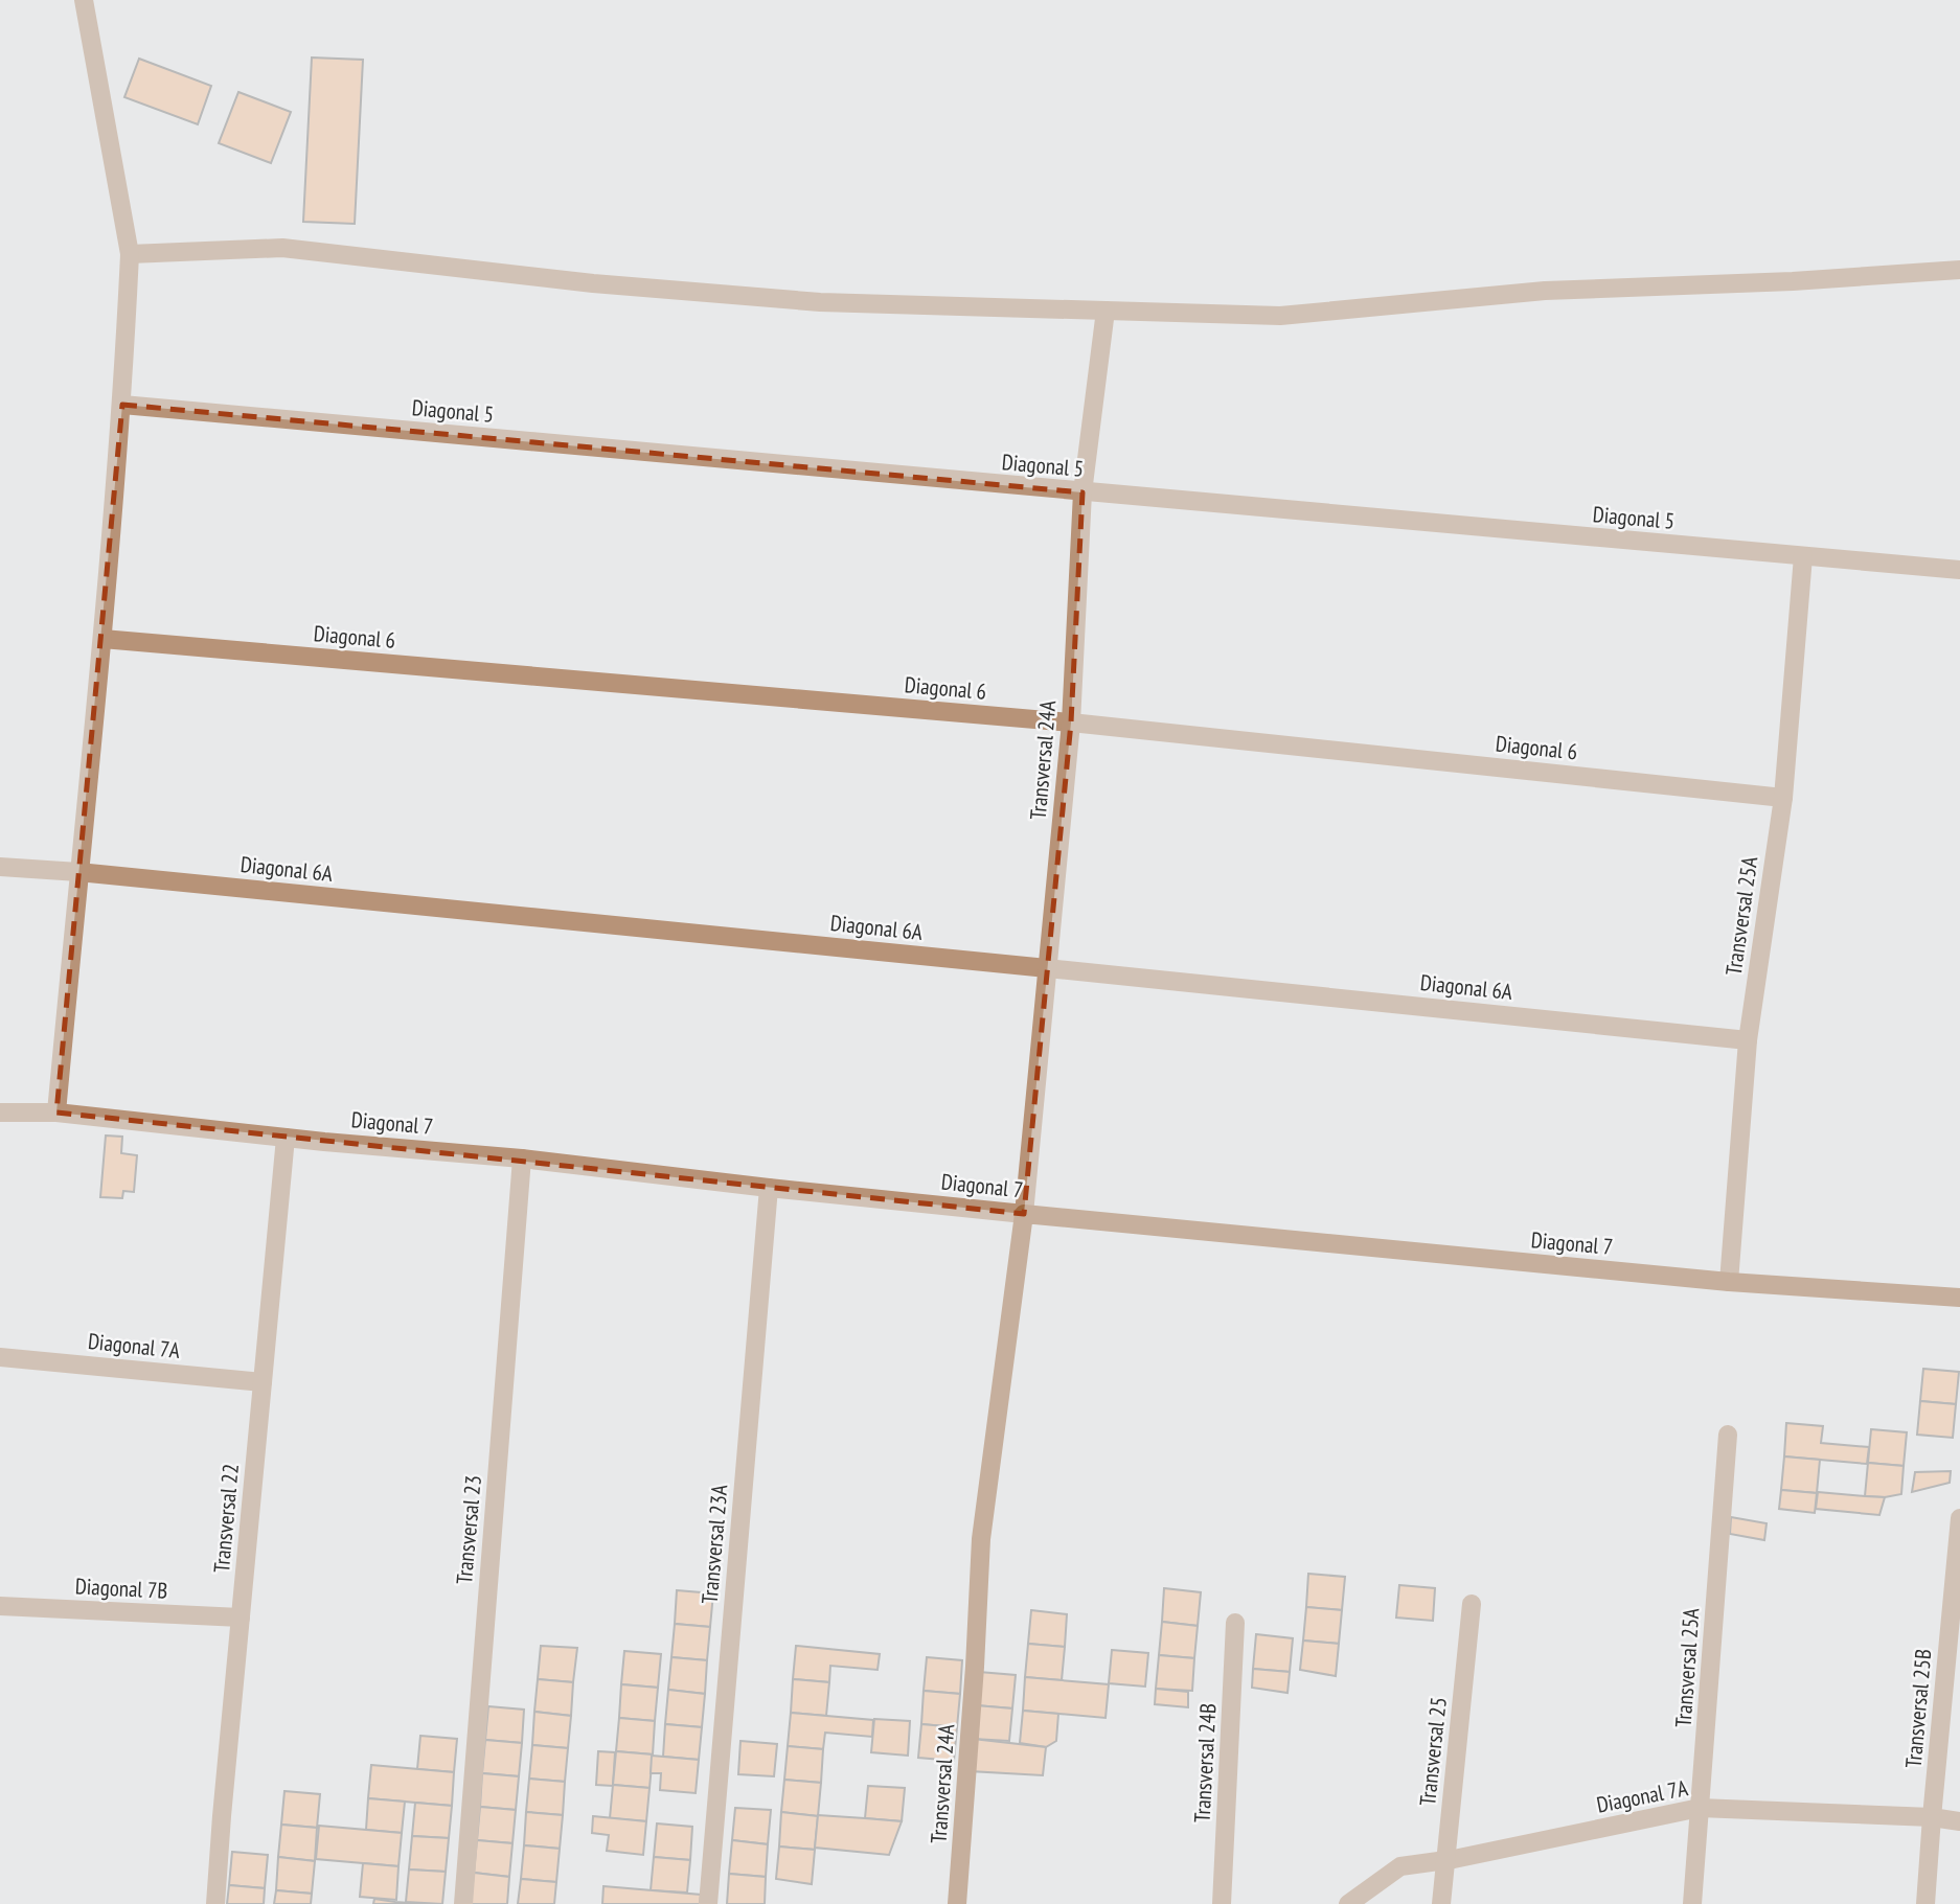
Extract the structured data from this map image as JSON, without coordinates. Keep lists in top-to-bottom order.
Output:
{
  "streets": {
    "street": [
      "Diagonal 5",
      "Diagonal 6",
      "Transversal 24A",
      "Diagonal 6A",
      "Transversal 25A",
      "Diagonal 7",
      "Diagonal 7A",
      "Transversal 22",
      "Transversal 23",
      "Transversal 23A",
      "Diagonal 7B",
      "Transversal 25B",
      "Transversal 25",
      "Transversal 24B"
    ]
  },
  "crossings": [
    ["Diagonal 5", "Transversal 24A"],
    ["Diagonal 5", "Transversal 25A"],
    ["Diagonal 6", "Transversal 24A"],
    ["Diagonal 6", "Transversal 25A"],
    ["Transversal 24A", "Diagonal 6A"],
    ["Transversal 24A", "Diagonal 7"],
    ["Diagonal 6A", "Transversal 25A"],
    ["Transversal 25A", "Diagonal 7"],
    ["Transversal 25A", "Diagonal 7A"],
    ["Diagonal 7", "Transversal 22"],
    ["Diagonal 7", "Transversal 23"],
    ["Diagonal 7", "Transversal 23A"],
    ["Diagonal 7A", "Transversal 22"],
    ["Diagonal 7A", "Transversal 25B"],
    ["Diagonal 7A", "Transversal 25"],
    ["Transversal 22", "Diagonal 7B"]
  ]
}
